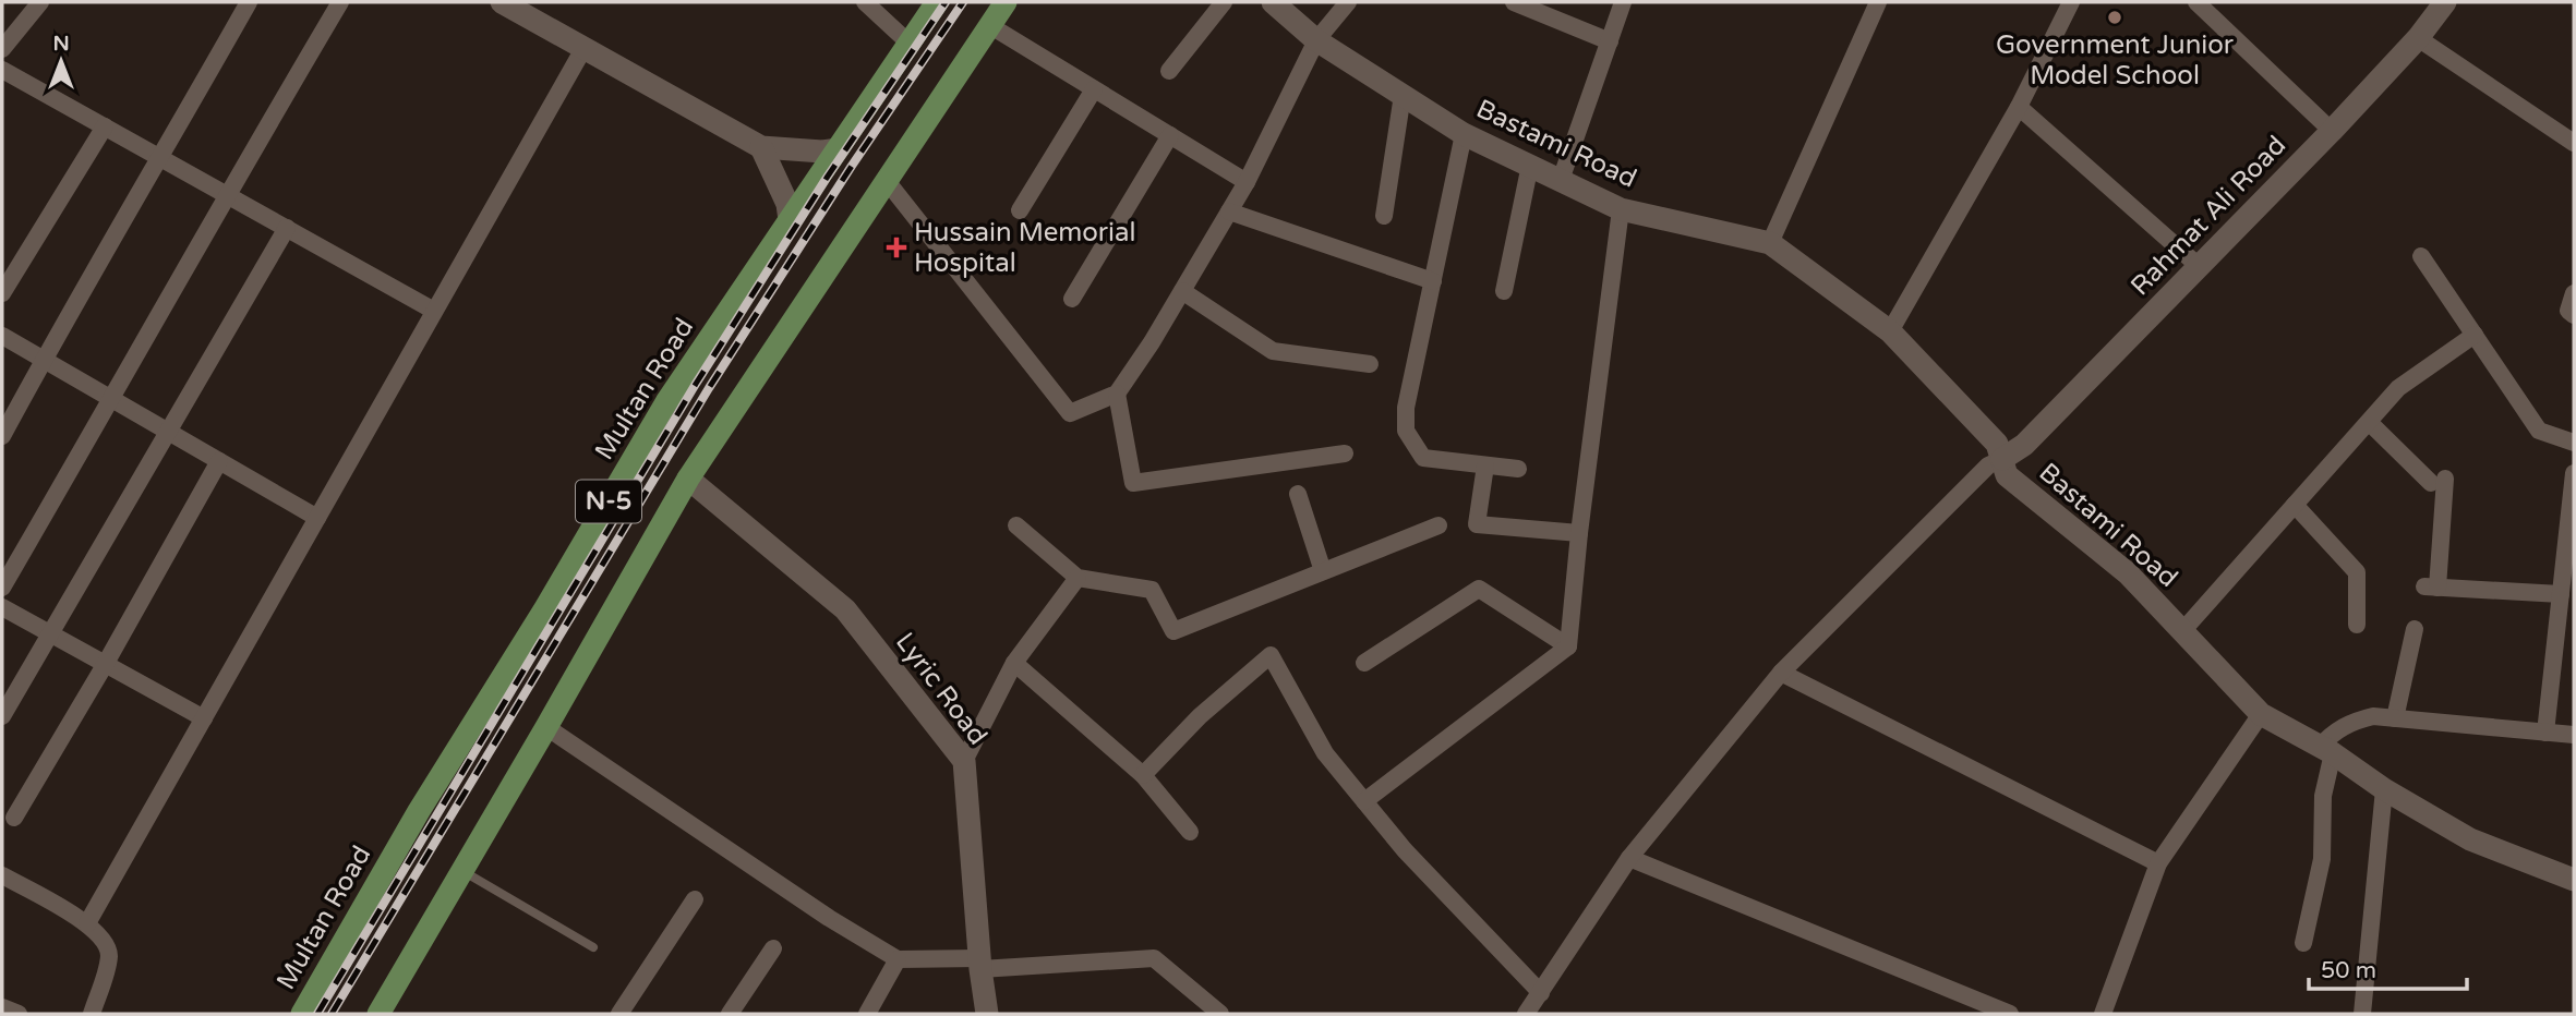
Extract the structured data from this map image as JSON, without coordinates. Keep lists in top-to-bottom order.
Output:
{
  "streets": {
    "main road": ["Multan Road", "N-5"],
    "street": ["Bastami Road", "Rahmat Ali Road", "Lyric Road"]
  },
  "crossings": [
    ["Bastami Road", "Rahmat Ali Road"],
    ["N-5", "Lyric Road"]
  ],
  "places": {
    "other": ["Government Junior Model School"],
    "health": ["Hussain Memorial Hospital"]
  },
  "scale_bar": "50 m",
  "north": "top"
}
